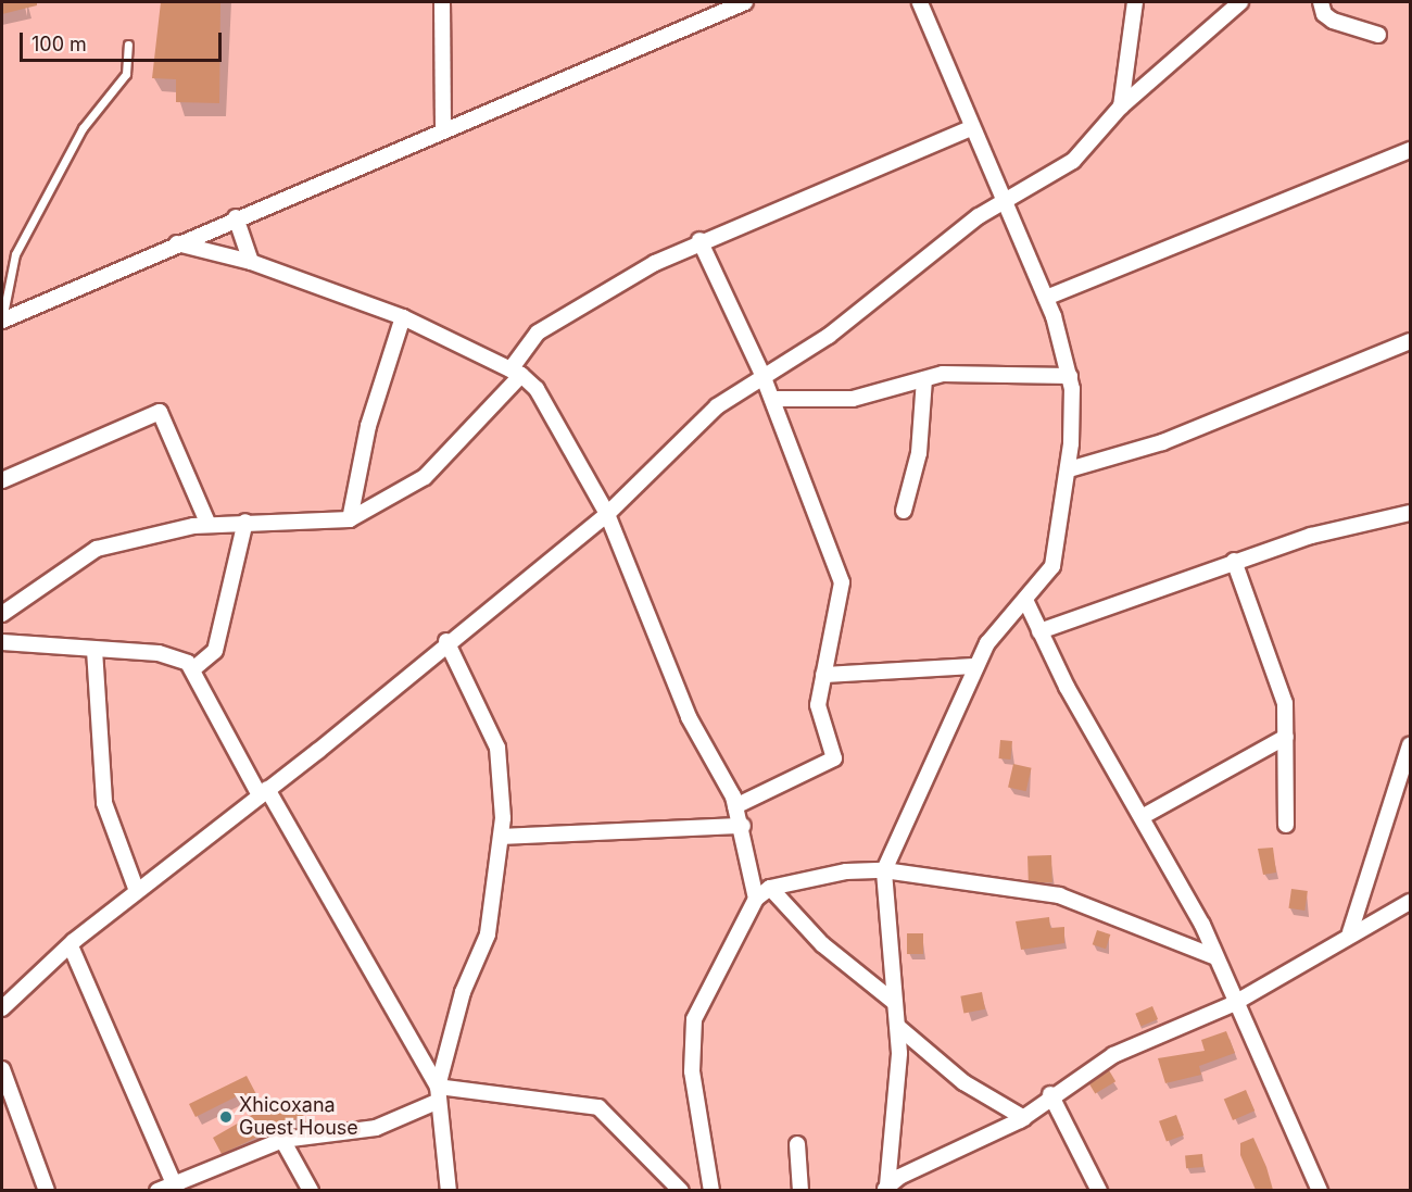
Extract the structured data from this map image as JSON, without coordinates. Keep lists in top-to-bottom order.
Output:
{
  "places": ["Xhicoxana Guest House"],
  "scale_bar": "100 m"
}
